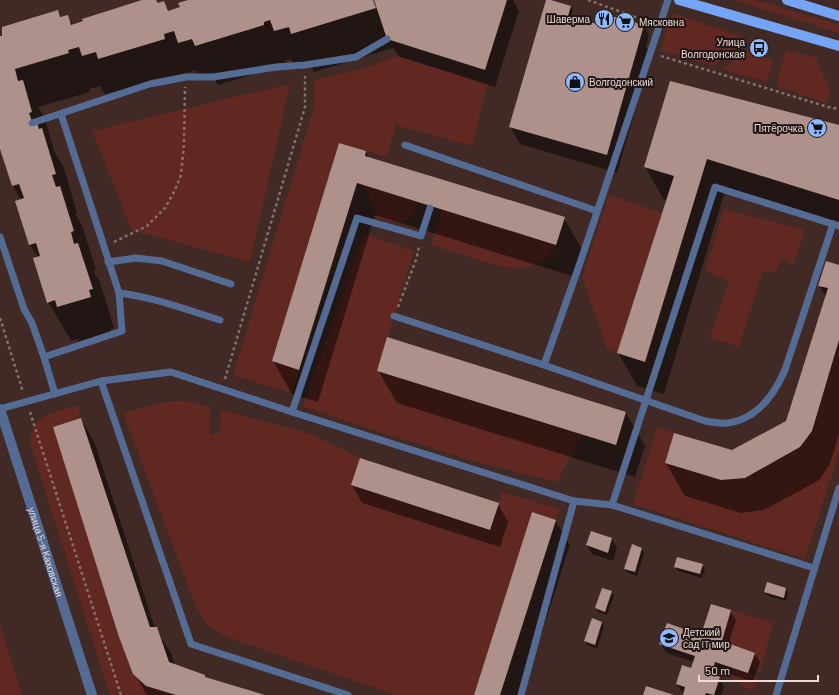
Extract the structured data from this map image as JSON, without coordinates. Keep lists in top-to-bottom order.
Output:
{
  "streets": {
    "street": ["улица 5-я Каховская"]
  },
  "places": {
    "restaurant": ["Шаверма"],
    "supermarket": ["Мясковна", "Пятёрочка"],
    "bus stop": ["Улица Волгодонская"],
    "shop": ["Волгодонский"],
    "school or university": ["Детский сад IT мир"]
  },
  "scale_bar": "50 m"
}
